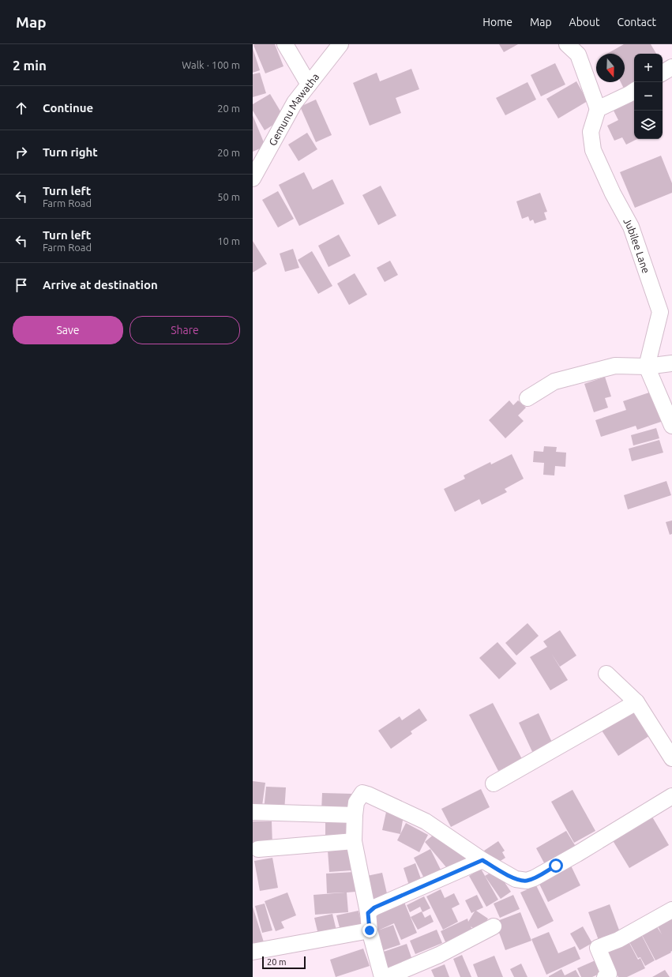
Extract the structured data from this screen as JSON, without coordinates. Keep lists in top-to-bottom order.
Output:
{
  "streets": {
    "street": ["Gemunu Mawatha", "Jubilee Lane"]
  },
  "scale_bar": "20 m",
  "north": "bottom",
  "page": {
    "header": "Map",
    "nav": [
      "Home",
      "Map",
      "About",
      "Contact"
    ],
    "heading": ["2 min", "Walk · 100 m"],
    "map_buttons": ["+", "−"],
    "list": [
      ["Continue", "20 m"],
      ["Turn right", "20 m"],
      ["Turn left", "Farm Road", "50 m"],
      ["Turn left", "Farm Road", "10 m"],
      "Arrive at destination"
    ],
    "buttons": ["Save", "Share"],
    "scale": "20 m"
  }
}
